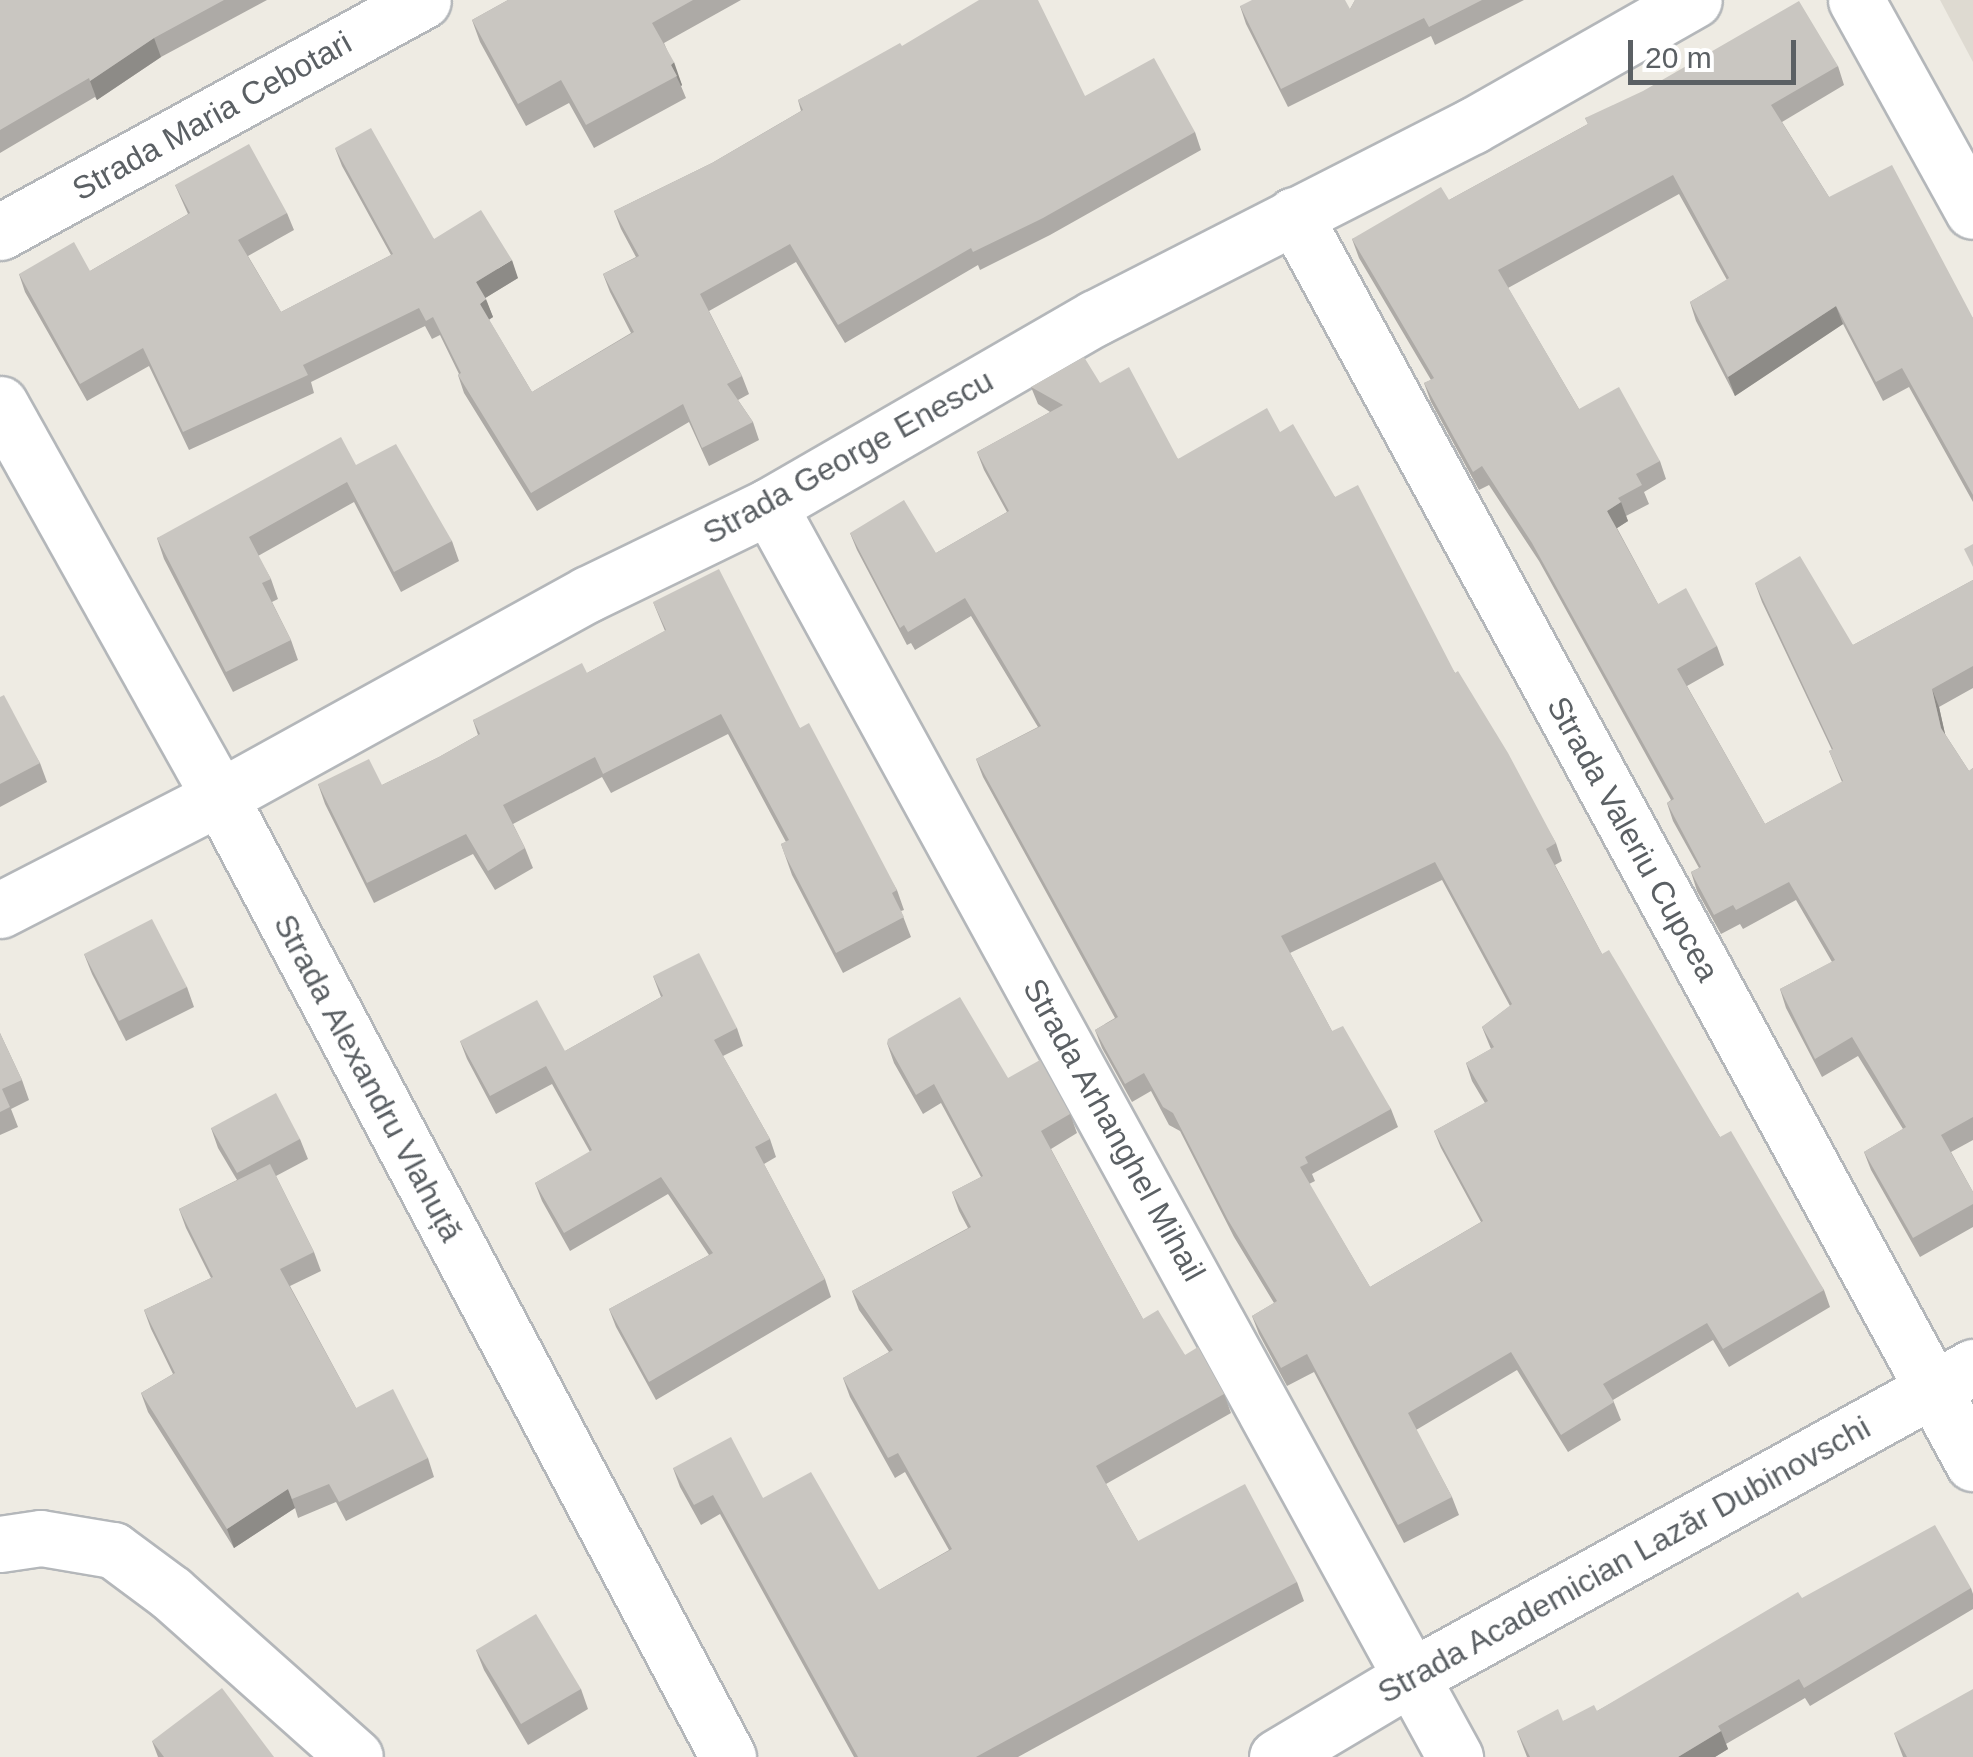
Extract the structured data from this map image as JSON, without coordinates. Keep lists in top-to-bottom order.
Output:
{
  "streets": {
    "street": [
      "Strada Maria Cebotari",
      "Strada George Enescu",
      "Strada Valeriu Cupcea",
      "Strada Аlexandru Vlahuță",
      "Strada Arhanghel Mihail",
      "Strada Academician Lazăr Dubinovschi"
    ]
  },
  "crossings": [
    ["Strada George Enescu", "Strada Valeriu Cupcea"],
    ["Strada George Enescu", "Strada Аlexandru Vlahuță"],
    ["Strada George Enescu", "Strada Arhanghel Mihail"],
    ["Strada Valeriu Cupcea", "Strada Academician Lazăr Dubinovschi"],
    ["Strada Arhanghel Mihail", "Strada Academician Lazăr Dubinovschi"]
  ],
  "scale_bar": "20 m"
}
